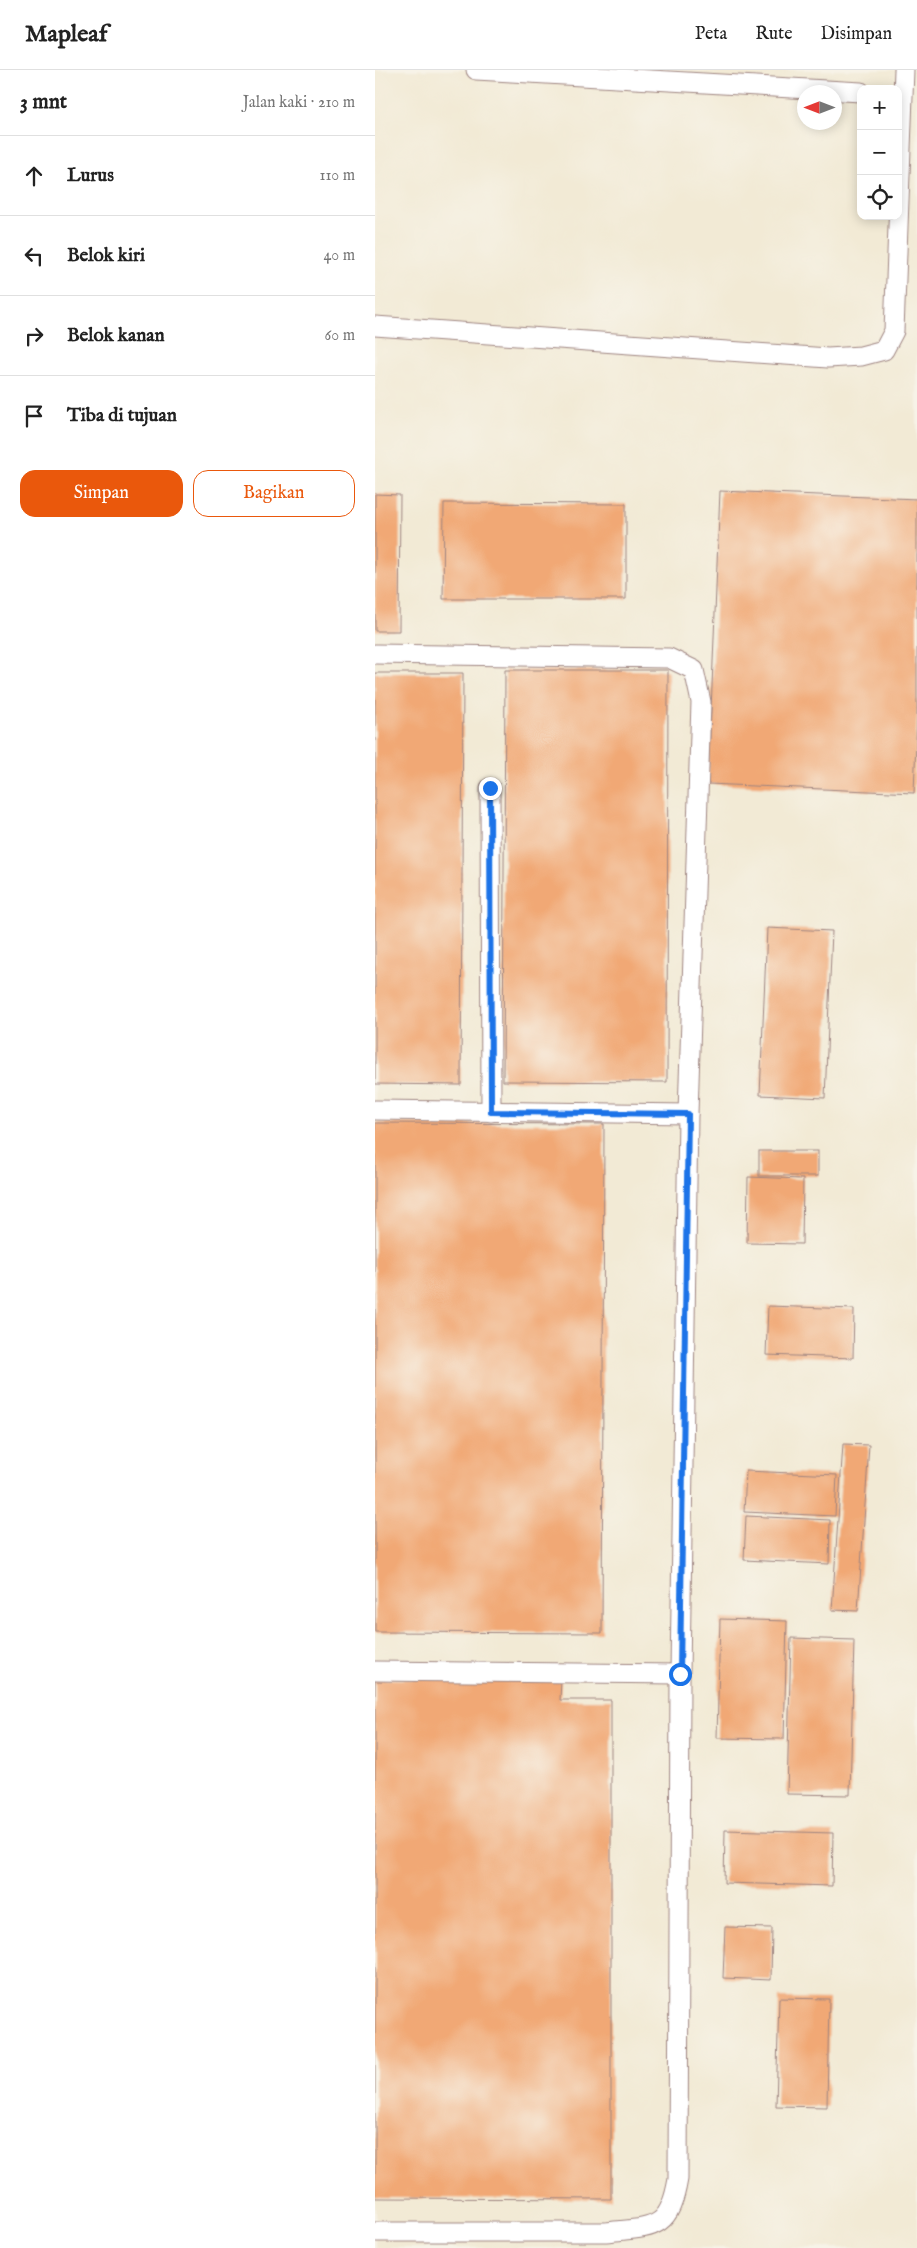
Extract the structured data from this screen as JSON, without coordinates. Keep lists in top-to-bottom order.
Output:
{
  "north": "left",
  "page": {
    "header": "Mapleaf",
    "nav": ["Peta", "Rute", "Disimpan"],
    "heading": ["3 mnt", "Jalan kaki · 210 m"],
    "map_buttons": ["+", "−"],
    "list": [
      ["Lurus", "110 m"],
      ["Belok kiri", "40 m"],
      ["Belok kanan", "60 m"],
      "Tiba di tujuan"
    ],
    "buttons": ["Simpan", "Bagikan"]
  }
}
